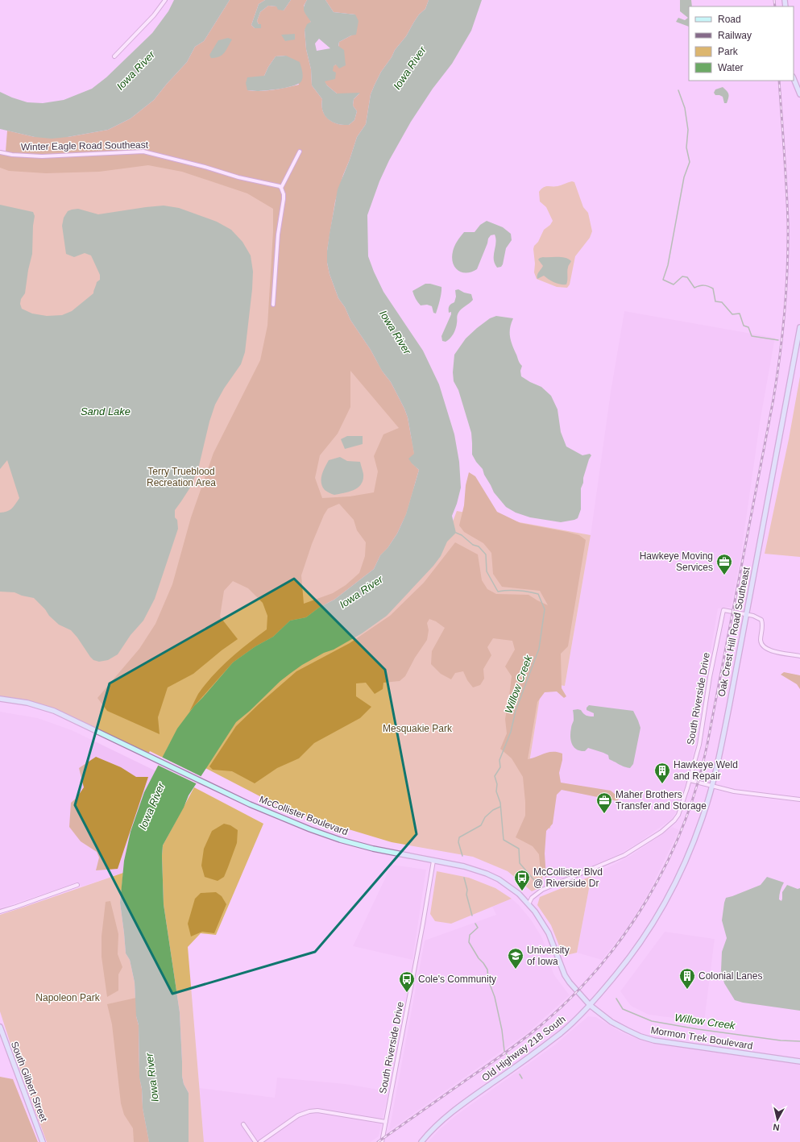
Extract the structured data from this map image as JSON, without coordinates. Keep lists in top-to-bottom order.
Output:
{
  "streets": {
    "main road": [
      "Oak Crest Hill Road Southeast",
      "McCollister Boulevard",
      "Mormon Trek Boulevard",
      "Old Highway 218 South",
      "South Gilbert Street"
    ],
    "street": ["Winter Eagle Road Southeast", "South Riverside Drive"]
  },
  "crossings": [
    ["Oak Crest Hill Road Southeast", "South Riverside Drive"],
    ["Oak Crest Hill Road Southeast", "Old Highway 218 South"],
    ["South Riverside Drive", "McCollister Boulevard"],
    ["McCollister Boulevard", "Mormon Trek Boulevard"],
    ["McCollister Boulevard", "Old Highway 218 South"],
    ["Mormon Trek Boulevard", "Old Highway 218 South"]
  ],
  "water": ["Iowa River", "Sand Lake", "Willow Creek"],
  "parks": ["Terry Trueblood Recreation Area", "Mesquakie Park", "Napoleon Park"],
  "places": {
    "office": ["Hawkeye Moving Services", "Maher Brothers Transfer and Storage"],
    "building": ["Hawkeye Weld and Repair", "Colonial Lanes"],
    "bus stop": ["McCollister Blvd @ Riverside Dr", "Cole's Community"],
    "school or university": ["University of Iowa"]
  },
  "legend": [
    "Road",
    "Railway",
    "Park",
    "Water"
  ],
  "north": "bottom"
}
